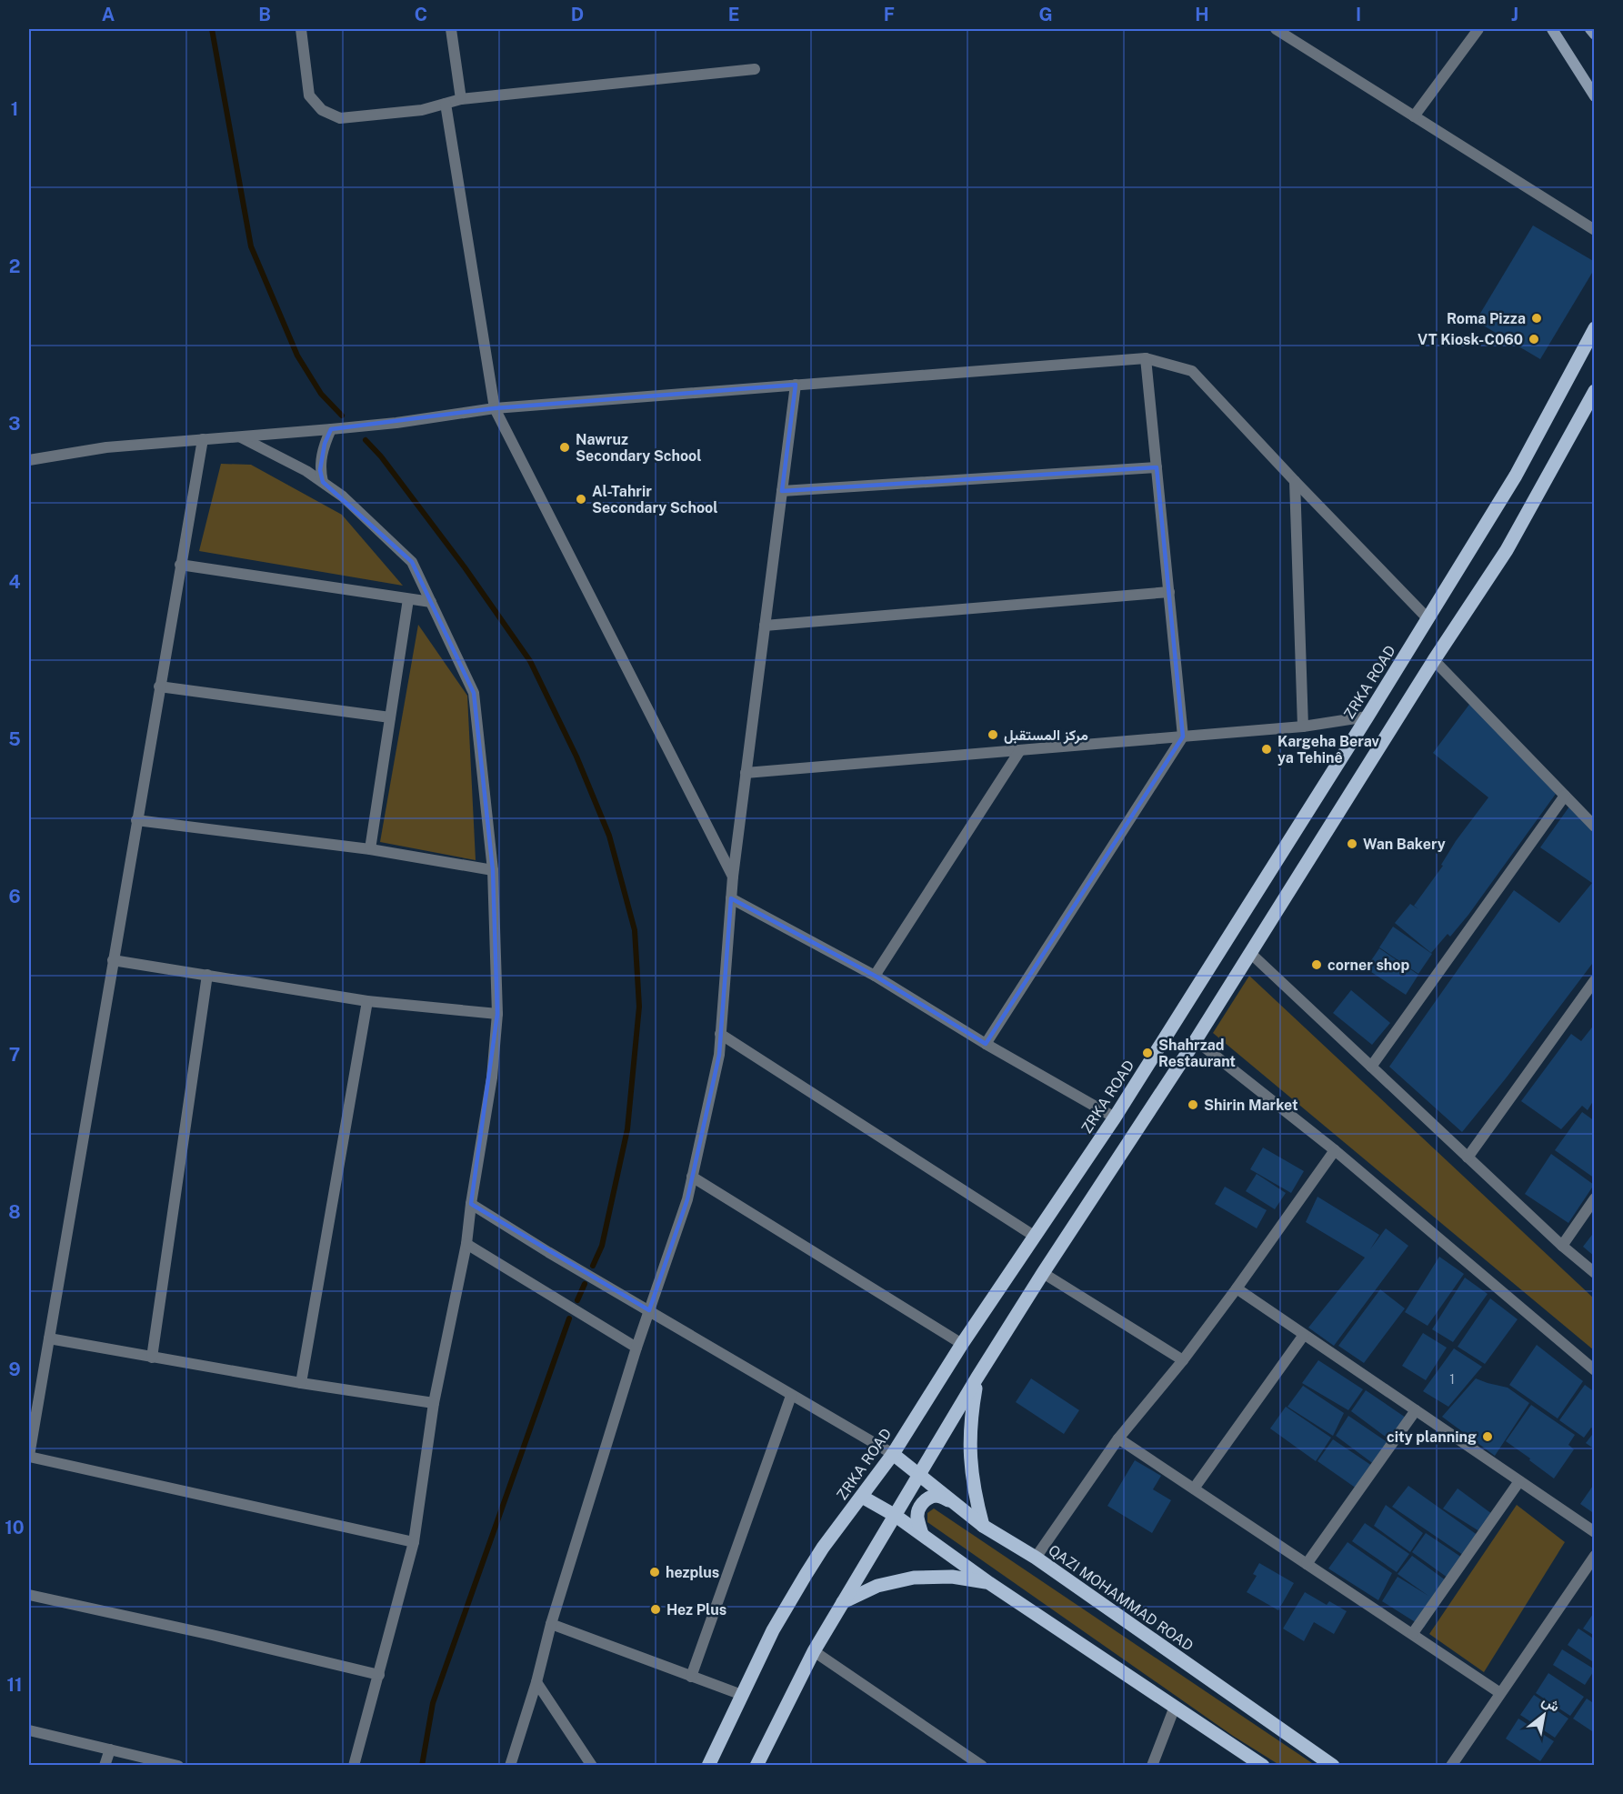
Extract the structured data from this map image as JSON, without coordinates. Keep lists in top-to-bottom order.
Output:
{
  "streets": {
    "main road": ["ZRKA ROAD", "QAZI MOHAMMAD ROAD"]
  },
  "crossings": [
    ["ZRKA ROAD", "QAZI MOHAMMAD ROAD"]
  ],
  "places": [
    "Roma Pizza",
    "VT Kiosk-C060",
    "Nawruz Secondary School",
    "Al-Tahrir Secondary School",
    "مركز المستقبل",
    "Kargeha Berav ya Tehinê",
    "Wan Bakery",
    "corner shop",
    "Shahrzad Restaurant",
    "Shirin Market",
    "city planning",
    "hezplus",
    "Hez Plus"
  ],
  "house_numbers": ["1"],
  "north": "top right",
  "grid": {
    "columns": [
      "A",
      "B",
      "C",
      "D",
      "E",
      "F",
      "G",
      "H",
      "I",
      "J"
    ],
    "rows": [
      "1",
      "2",
      "3",
      "4",
      "5",
      "6",
      "7",
      "8",
      "9",
      "10",
      "11"
    ]
  }
}
